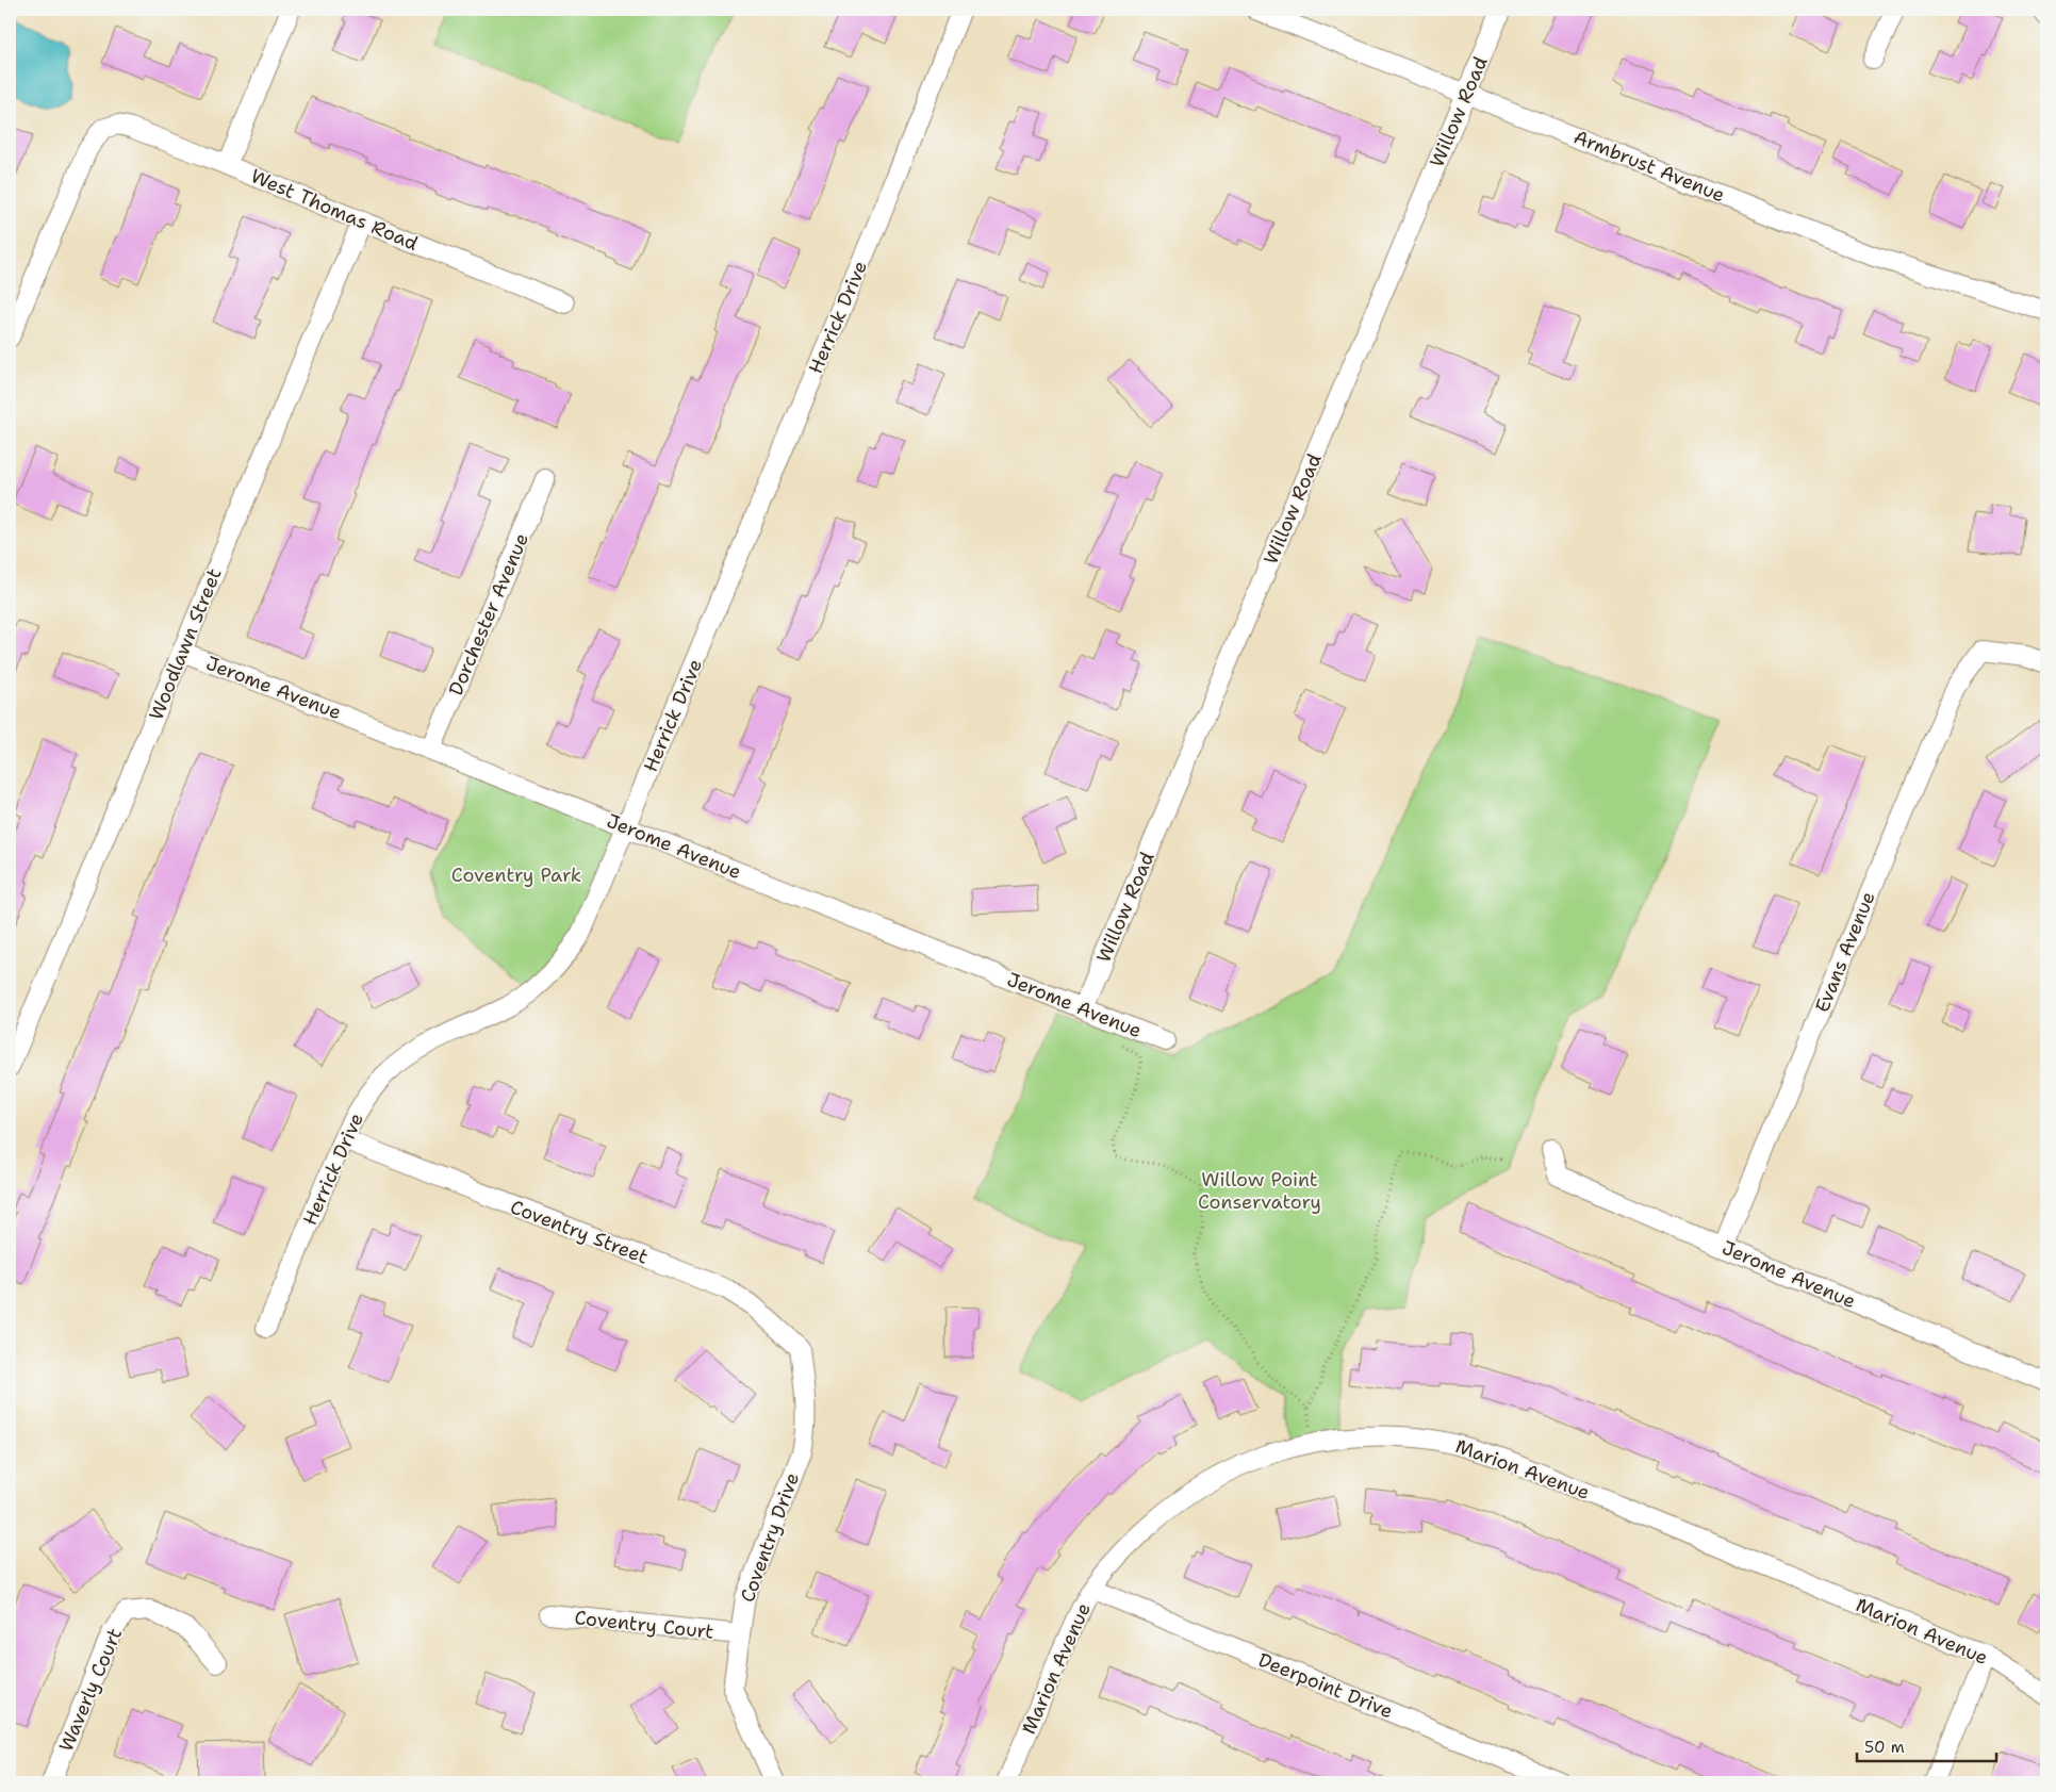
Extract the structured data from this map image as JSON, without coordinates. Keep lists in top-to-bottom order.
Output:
{
  "streets": {
    "street": [
      "Willow Road",
      "Armbrust Avenue",
      "West Thomas Road",
      "Herrick Drive",
      "Dorchester Avenue",
      "Woodlawn Street",
      "Jerome Avenue",
      "Evans Avenue",
      "Coventry Street",
      "Marion Avenue",
      "Coventry Drive",
      "Coventry Court",
      "Deerpoint Drive",
      "Waverly Court"
    ]
  },
  "crossings": [
    ["Willow Road", "Armbrust Avenue"],
    ["Willow Road", "Jerome Avenue"],
    ["West Thomas Road", "Woodlawn Street"],
    ["Herrick Drive", "Jerome Avenue"],
    ["Herrick Drive", "Coventry Street"],
    ["Dorchester Avenue", "Jerome Avenue"],
    ["Woodlawn Street", "Jerome Avenue"],
    ["Jerome Avenue", "Evans Avenue"],
    ["Coventry Street", "Coventry Drive"],
    ["Marion Avenue", "Deerpoint Drive"],
    ["Coventry Drive", "Coventry Court"]
  ],
  "parks": ["Coventry Park", "Willow Point Conservatory"],
  "scale_bar": "50 m"
}
